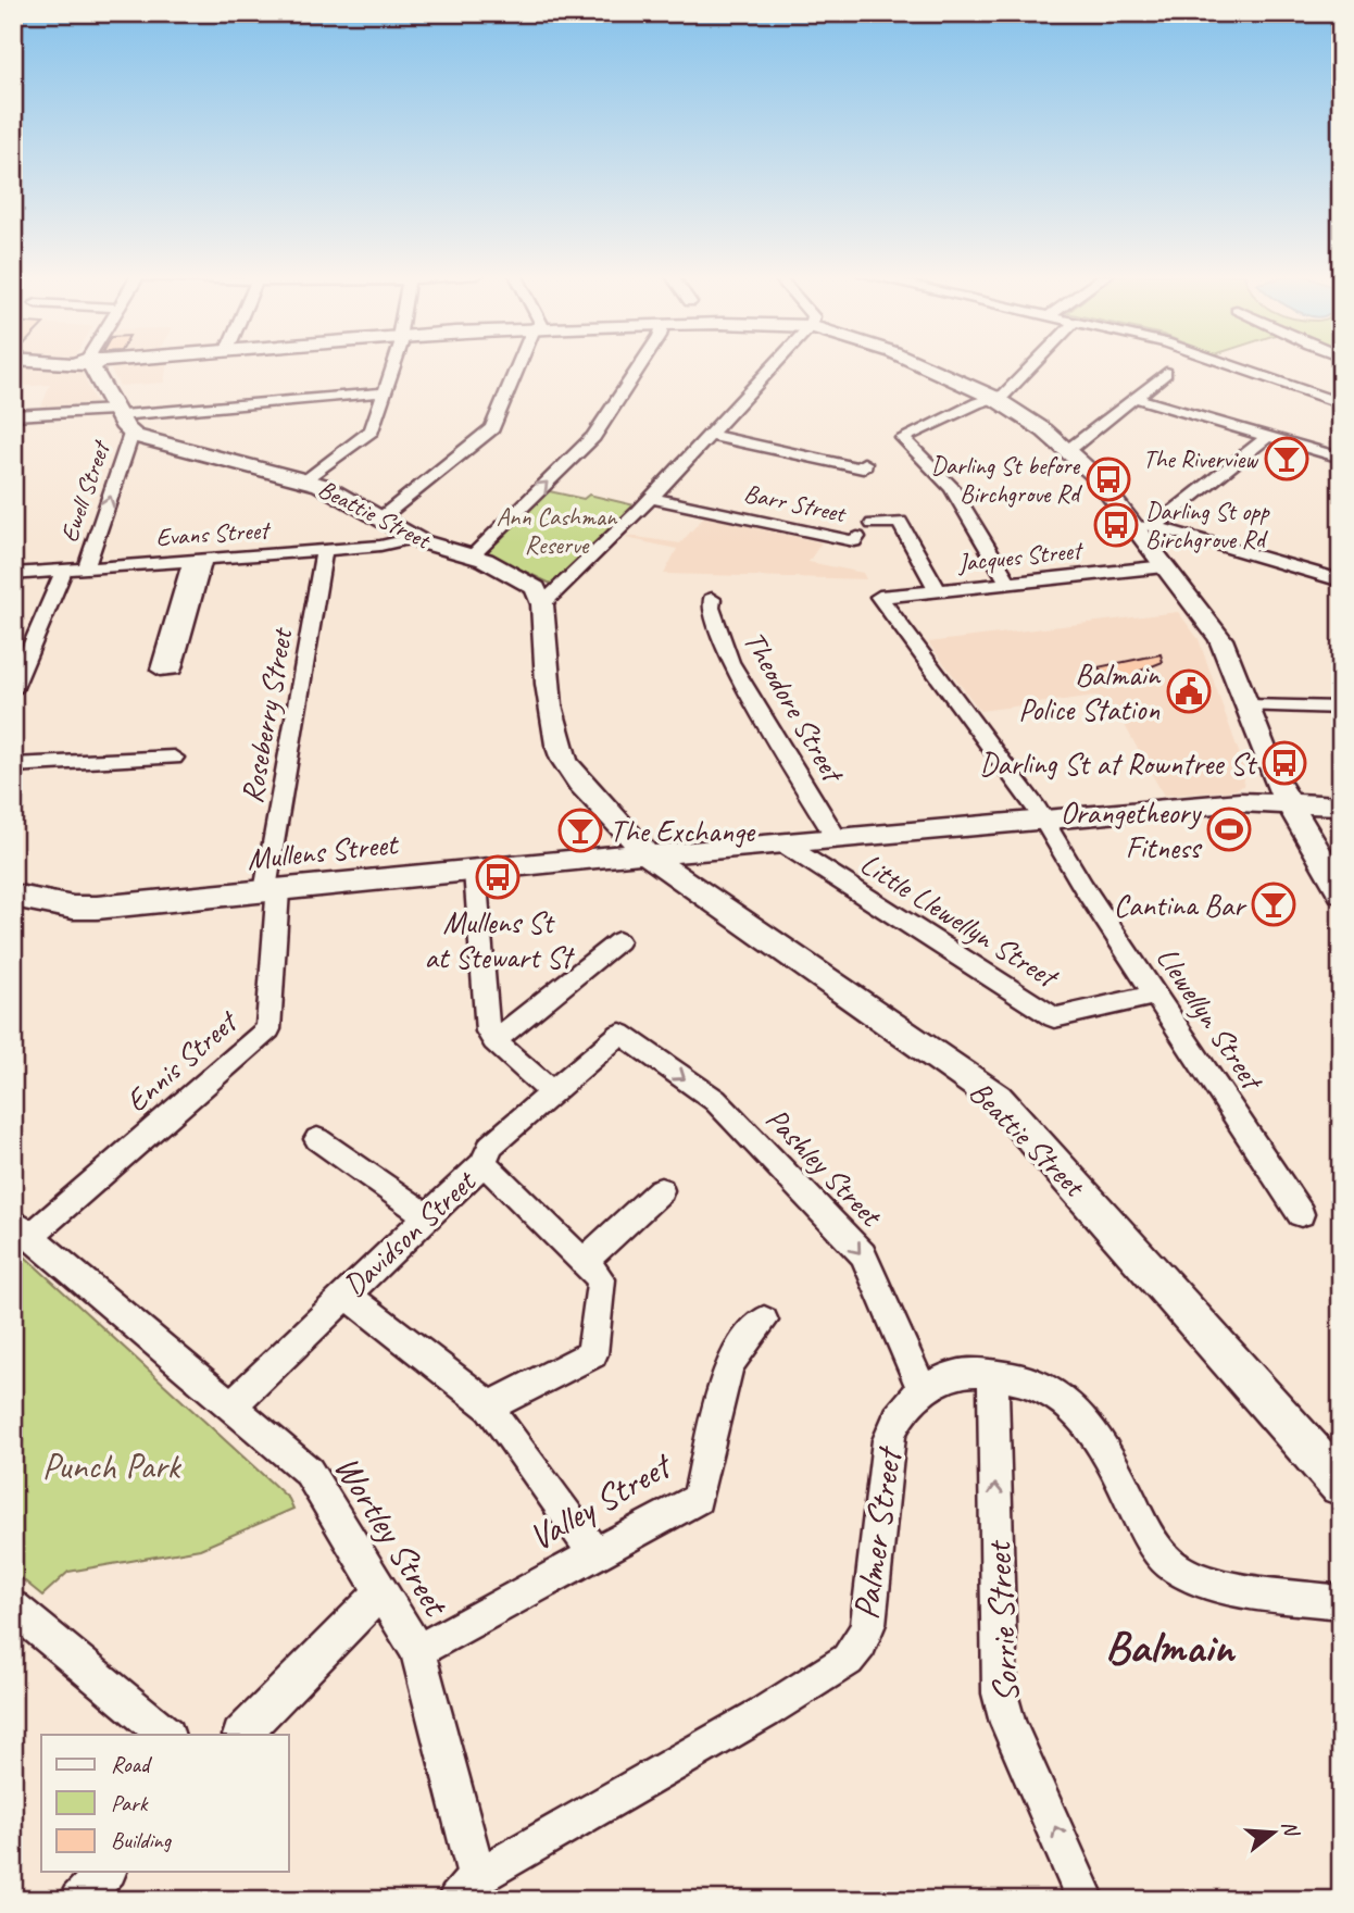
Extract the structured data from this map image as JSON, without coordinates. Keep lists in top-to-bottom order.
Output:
{
  "streets": {
    "street": [
      "Ewell Street",
      "Barr Street",
      "Beattie Street",
      "Evans Street",
      "Jacques Street",
      "Theodore Street",
      "Roseberry Street",
      "Mullens Street",
      "Little Llewellyn Street",
      "Llewellyn Street",
      "Ennis Street",
      "Pashley Street",
      "Davidson Street",
      "Valley Street",
      "Wortley Street",
      "Palmer Street",
      "Sorrie Street"
    ]
  },
  "crossings": [
    ["Ewell Street", "Beattie Street"],
    ["Ewell Street", "Evans Street"],
    ["Beattie Street", "Evans Street"],
    ["Beattie Street", "Mullens Street"],
    ["Evans Street", "Roseberry Street"],
    ["Jacques Street", "Llewellyn Street"],
    ["Theodore Street", "Mullens Street"],
    ["Roseberry Street", "Mullens Street"],
    ["Roseberry Street", "Ennis Street"],
    ["Mullens Street", "Little Llewellyn Street"],
    ["Mullens Street", "Llewellyn Street"],
    ["Mullens Street", "Ennis Street"],
    ["Little Llewellyn Street", "Llewellyn Street"],
    ["Ennis Street", "Wortley Street"],
    ["Pashley Street", "Davidson Street"],
    ["Pashley Street", "Palmer Street"],
    ["Davidson Street", "Wortley Street"],
    ["Valley Street", "Wortley Street"],
    ["Wortley Street", "Palmer Street"],
    ["Palmer Street", "Sorrie Street"]
  ],
  "one_way": ["Pashley Street", "Sorrie Street"],
  "districts": ["Balmain"],
  "parks": ["Ann Cashman Reserve", "Punch Park"],
  "places": {
    "bar": ["The Riverview", "The Exchange", "Cantina Bar"],
    "bus stop": [
      "Darling St before Birchgrove Rd",
      "Darling St opp Birchgrove Rd",
      "Darling St at Rowntree St",
      "Mullens St at Stewart St"
    ],
    "public building": ["Balmain Police Station"],
    "sports": ["Orangetheory Fitness"]
  },
  "legend": ["Road", "Park", "Building"],
  "north": "right"
}
